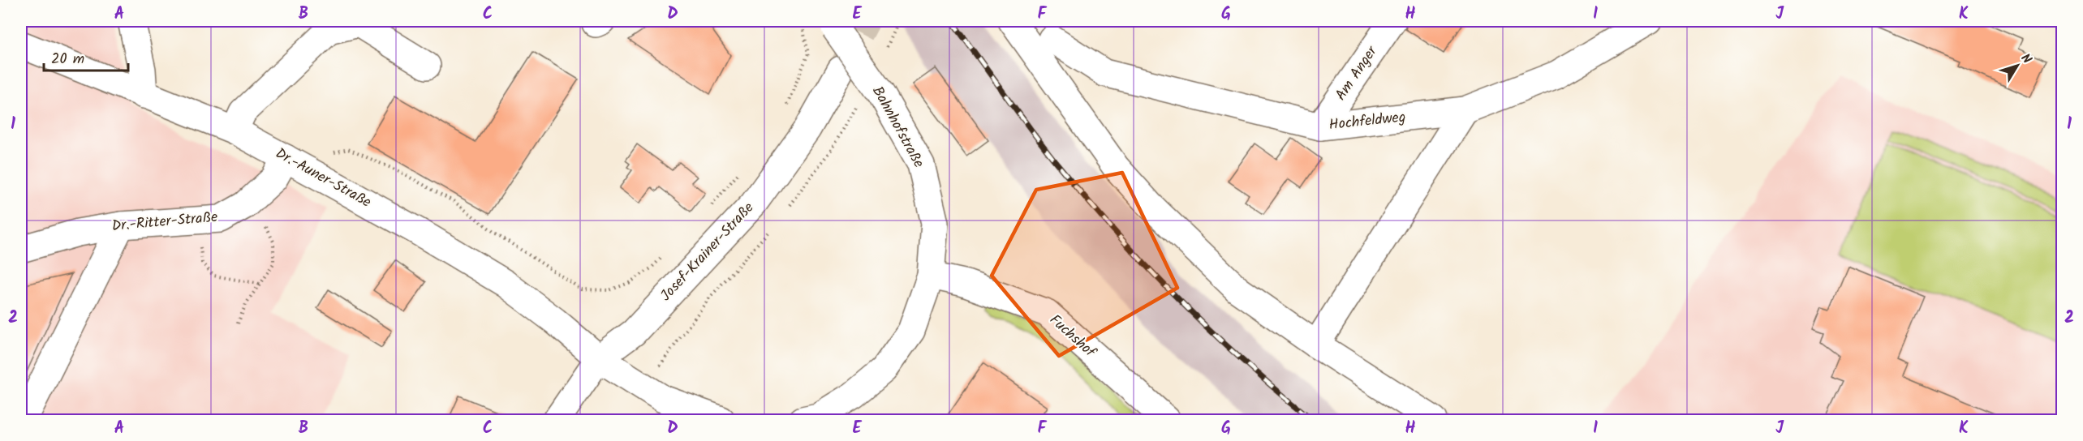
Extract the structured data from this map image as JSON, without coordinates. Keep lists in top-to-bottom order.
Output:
{
  "streets": {
    "street": [
      "Am Anger",
      "Hochfeldweg",
      "Bahnhofstraße",
      "Dr.-Auner-Straße",
      "Dr.-Ritter-Straße",
      "Josef-Krainer-Straße",
      "Fuchshof"
    ]
  },
  "crossings": [
    ["Am Anger", "Hochfeldweg"],
    ["Bahnhofstraße", "Fuchshof"],
    ["Dr.-Auner-Straße", "Dr.-Ritter-Straße"],
    ["Dr.-Auner-Straße", "Josef-Krainer-Straße"]
  ],
  "scale_bar": "20 m",
  "north": "top right",
  "grid": {
    "columns": [
      "A",
      "B",
      "C",
      "D",
      "E",
      "F",
      "G",
      "H",
      "I",
      "J",
      "K"
    ],
    "rows": ["1", "2"]
  }
}
